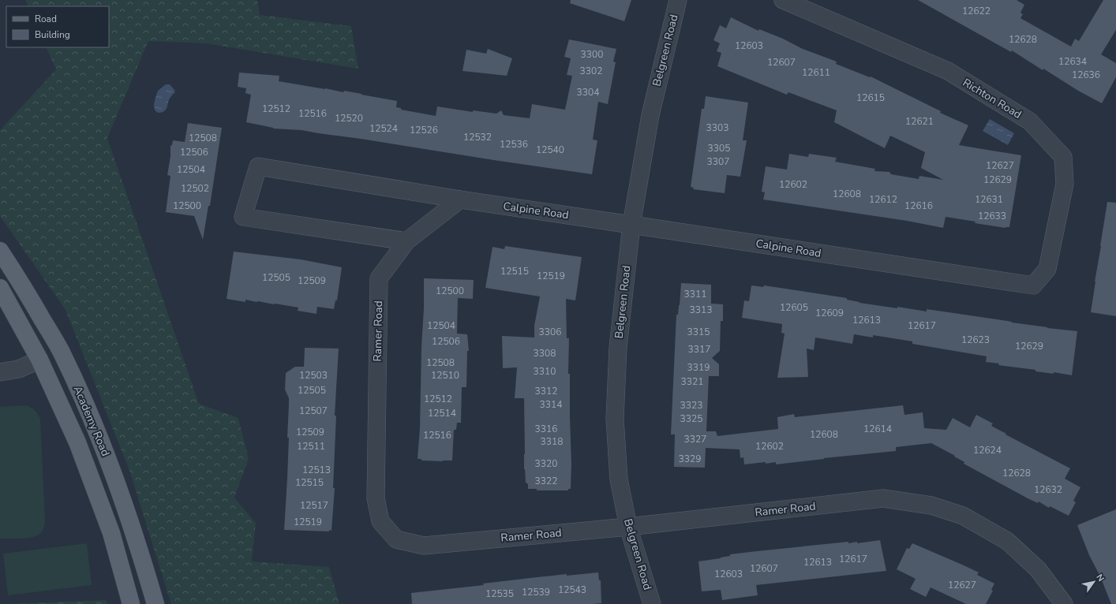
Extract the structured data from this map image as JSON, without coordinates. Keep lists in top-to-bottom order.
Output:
{
  "streets": {
    "main road": ["Academy Road"],
    "street": [
      "Belgreen Road",
      "Richton Road",
      "Calpine Road",
      "Ramer Road"
    ]
  },
  "crossings": [
    ["Belgreen Road", "Calpine Road"],
    ["Belgreen Road", "Ramer Road"],
    ["Richton Road", "Calpine Road"],
    ["Calpine Road", "Ramer Road"]
  ],
  "house_numbers": [
    "12622",
    "12628",
    "12603",
    "3300",
    "12634",
    "12607",
    "3302",
    "12611",
    "12636",
    "3304",
    "12615",
    "12512",
    "12516",
    "12520",
    "12621",
    "3303",
    "12524",
    "12526",
    "12532",
    "12508",
    "12536",
    "3305",
    "12540",
    "12506",
    "3307",
    "12627",
    "12504",
    "12629",
    "12602",
    "12502",
    "12608",
    "12612",
    "12631",
    "12500",
    "12616",
    "12633",
    "12515",
    "12519",
    "12505",
    "12509",
    "12500",
    "3311",
    "12605",
    "3313",
    "12609",
    "12613",
    "12504",
    "12617",
    "3306",
    "3315",
    "12623",
    "12506",
    "12629",
    "3317",
    "3308",
    "12508",
    "3319",
    "3310",
    "12503",
    "12510",
    "3321",
    "12505",
    "3312",
    "12512",
    "3314",
    "3323",
    "12507",
    "12514",
    "3325",
    "3316",
    "12614",
    "12509",
    "12608",
    "12516",
    "3327",
    "3318",
    "12511",
    "12602",
    "12624",
    "3329",
    "3320",
    "12513",
    "12628",
    "3322",
    "12515",
    "12632",
    "12517",
    "12519",
    "12617",
    "12613",
    "12607",
    "12603",
    "12627",
    "12543",
    "12539",
    "12535"
  ],
  "legend": ["Road", "Building"],
  "north": "top right"
}
